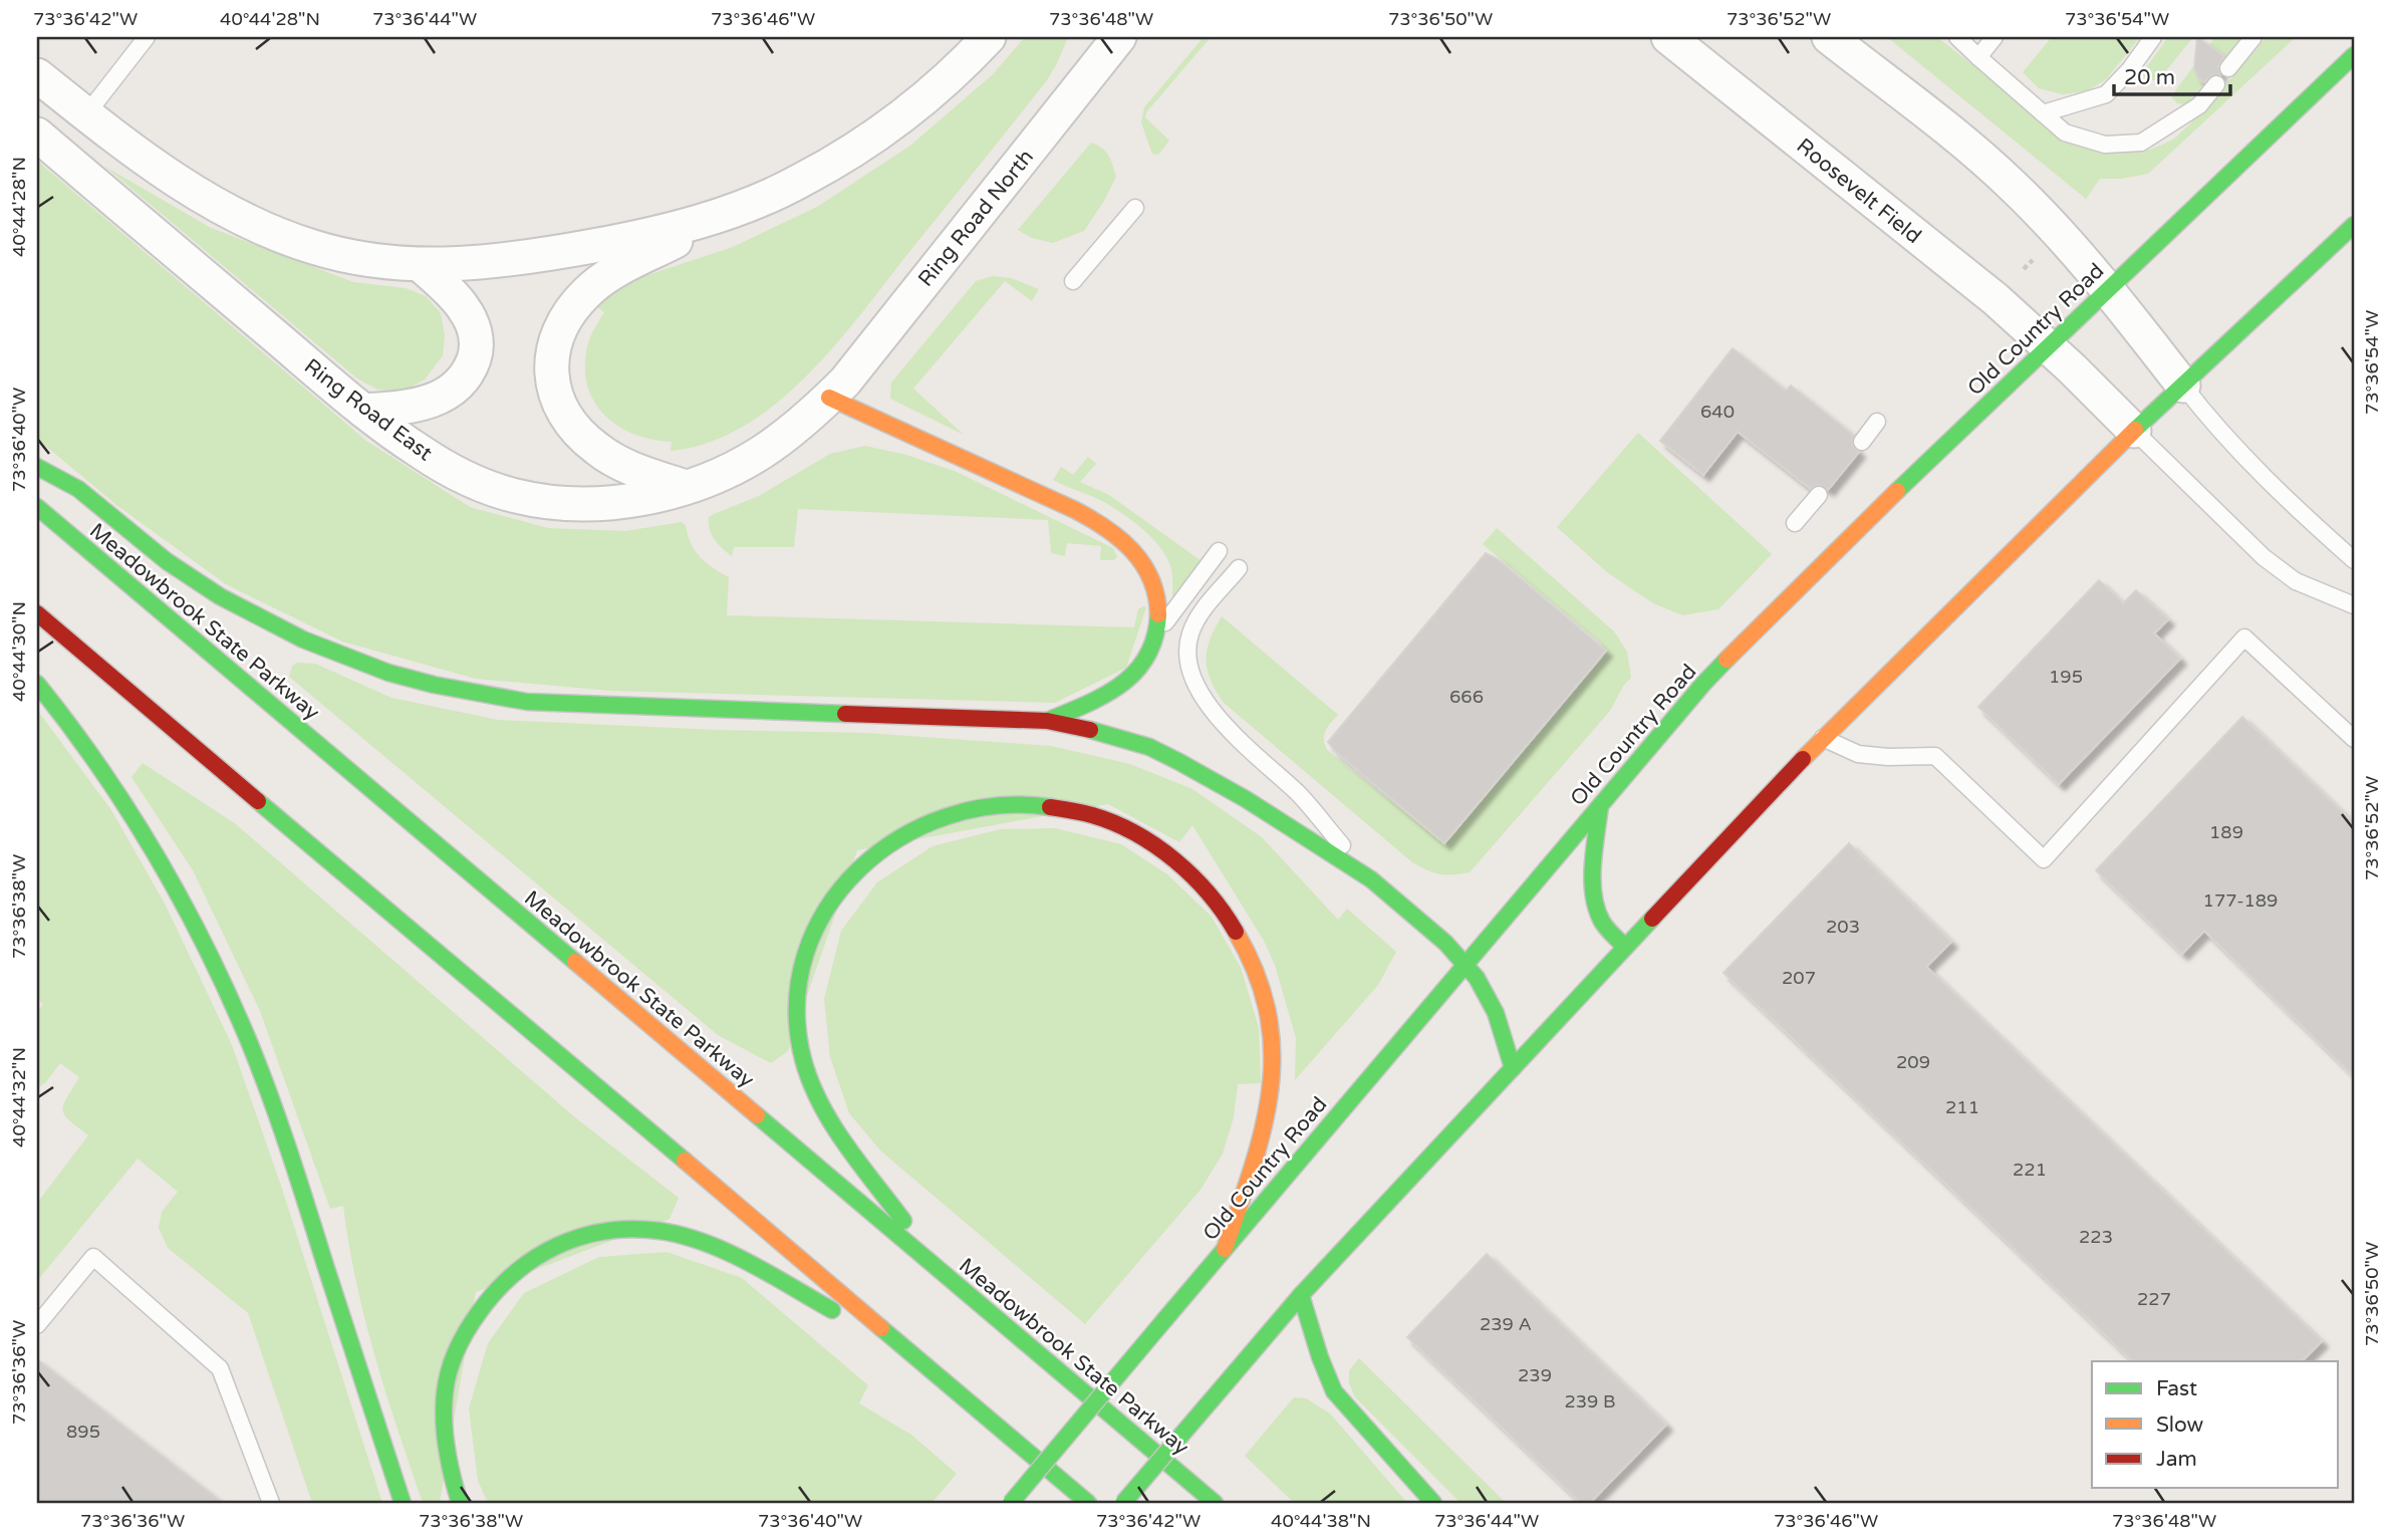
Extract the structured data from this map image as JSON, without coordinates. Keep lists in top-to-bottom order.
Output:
{
  "streets": {
    "main road": ["Old Country Road", "Meadowbrook State Parkway"],
    "street": ["Roosevelt Field", "Ring Road North", "Ring Road East"]
  },
  "crossings": [
    ["Roosevelt Field", "Old Country Road"],
    ["Ring Road North", "Ring Road East"]
  ],
  "house_numbers": [
    "640",
    "195",
    "666",
    "189",
    "177-189",
    "203",
    "207",
    "209",
    "211",
    "221",
    "223",
    "227",
    "239 A",
    "239",
    "239 B",
    "895"
  ],
  "legend": ["Fast", "Slow", "Jam"],
  "scale_bar": "20 m",
  "coordinates": [
    "73°36'42\"W",
    "40°44'28\"N",
    "73°36'44\"W",
    "73°36'46\"W",
    "73°36'48\"W",
    "73°36'50\"W",
    "73°36'52\"W",
    "73°36'54\"W",
    "73°36'40\"W",
    "40°44'30\"N",
    "73°36'38\"W",
    "40°44'32\"N",
    "73°36'36\"W",
    "40°44'38\"N"
  ]
}
